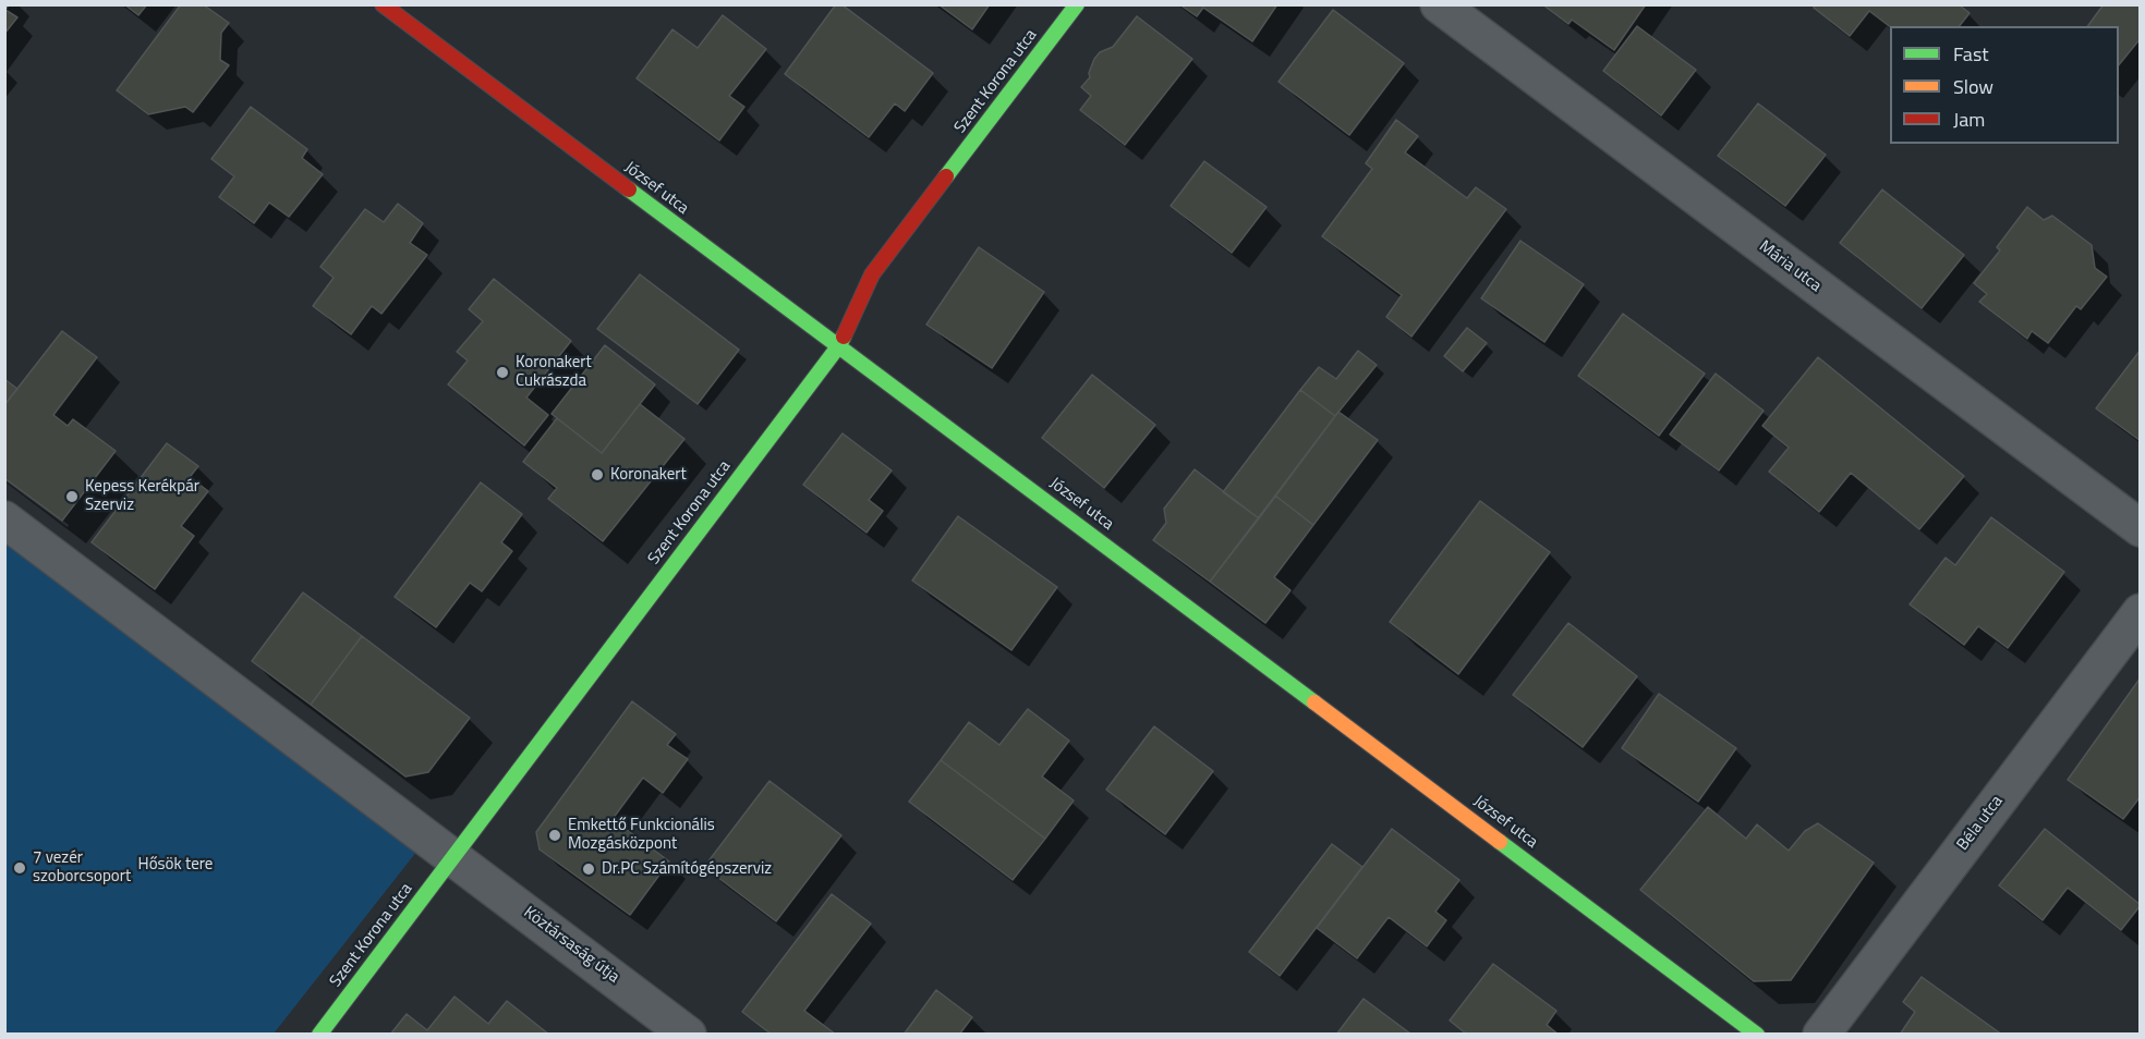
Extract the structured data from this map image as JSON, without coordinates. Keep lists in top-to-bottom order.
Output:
{
  "streets": {
    "street": [
      "Szent Korona utca",
      "József utca",
      "Mária utca",
      "Béla utca",
      "Köztársaság útja"
    ]
  },
  "crossings": [
    ["Szent Korona utca", "József utca"],
    ["Szent Korona utca", "Köztársaság útja"]
  ],
  "parks": ["Hősök tere"],
  "places": [
    "Koronakert Cukrászda",
    "Koronakert",
    "Kepess Kerékpár Szerviz",
    "Emkettő Funkcionális Mozgásközpont",
    "7 vezér szoborcsoport",
    "Dr.PC Számítógépszerviz"
  ],
  "legend": ["Fast", "Slow", "Jam"]
}
